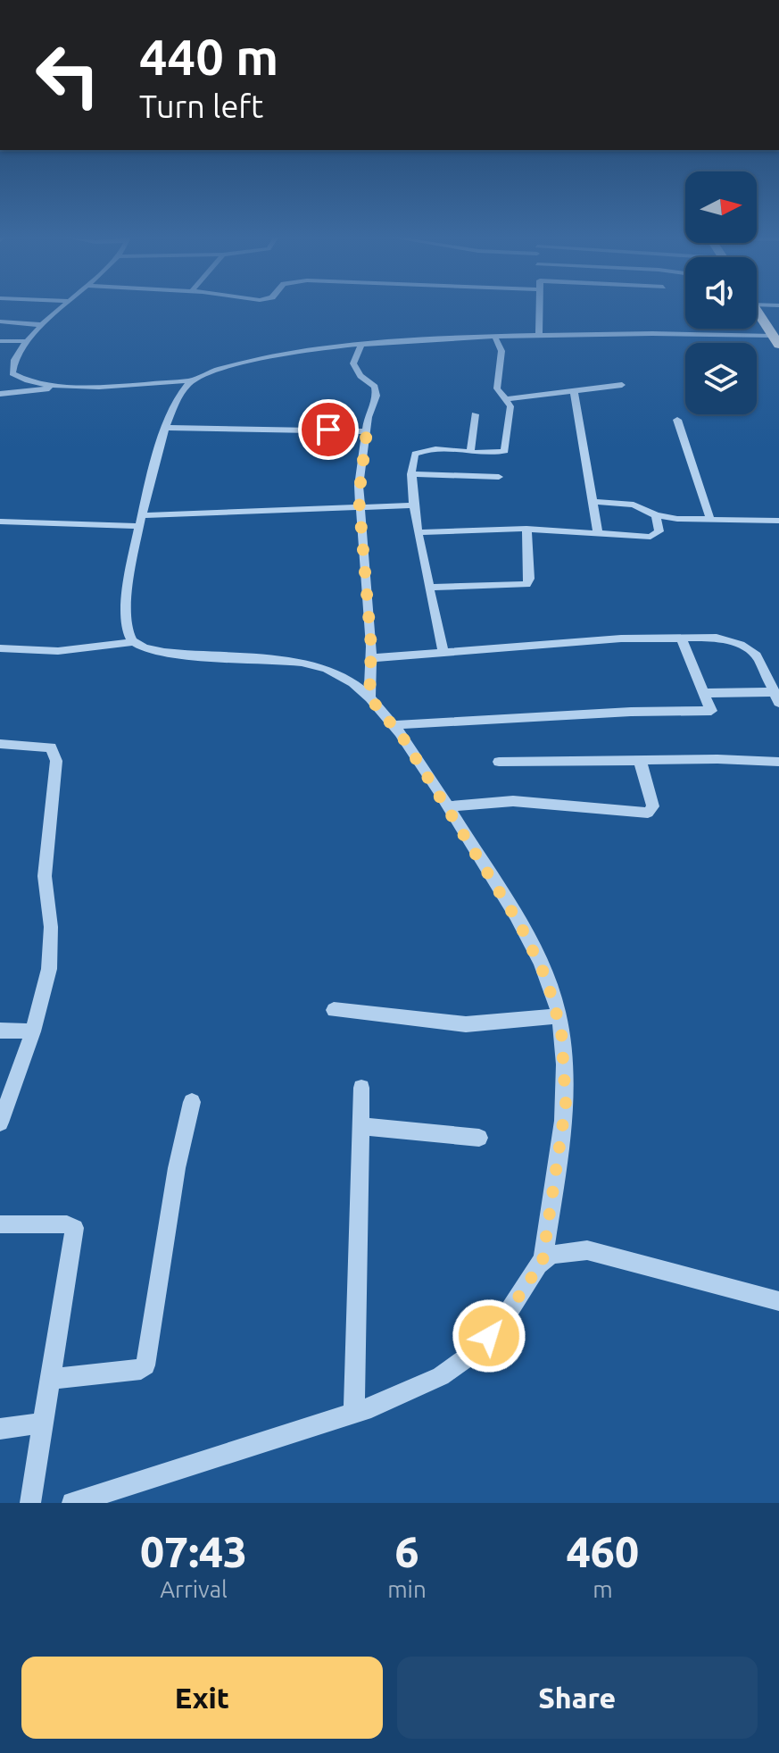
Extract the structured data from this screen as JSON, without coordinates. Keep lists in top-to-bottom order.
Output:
{
  "north": "right",
  "page": {
    "turn": ["440 m", "Turn left"],
    "eta": [
      "07:43",
      "Arrival",
      "6",
      "min",
      "460",
      "m"
    ],
    "buttons": ["Exit", "Share"]
  }
}
